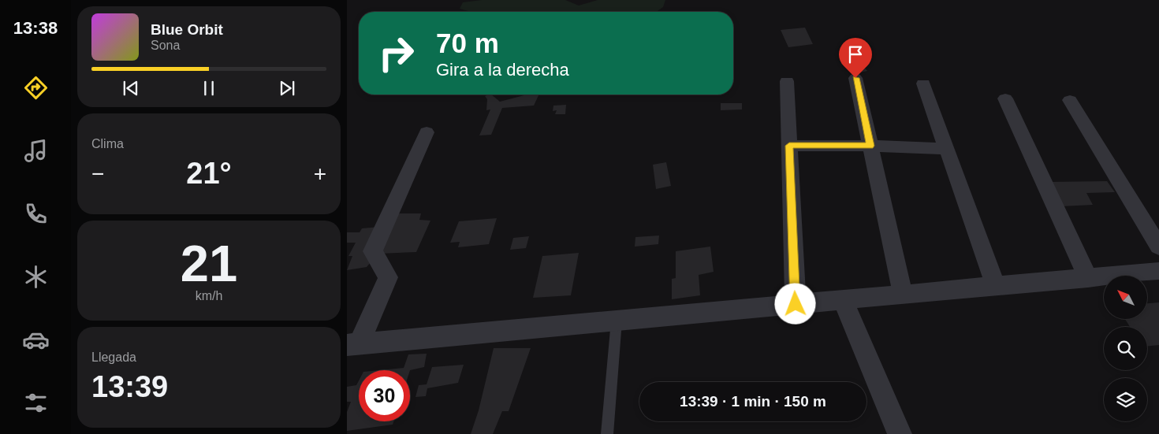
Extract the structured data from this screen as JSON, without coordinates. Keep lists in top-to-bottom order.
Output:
{
  "north": "top left",
  "page": {
    "tabs": "13:38",
    "turn": ["70 m", "Gira a la derecha"],
    "song": ["Blue Orbit", "Sona"],
    "tile": [
      "Clima",
      ["21", "km/h"],
      ["Llegada", "13:39"]
    ],
    "heat": ["−", "21°", "+"],
    "limit": "30",
    "trip": "13:39 · 1 min · 150 m"
  }
}
